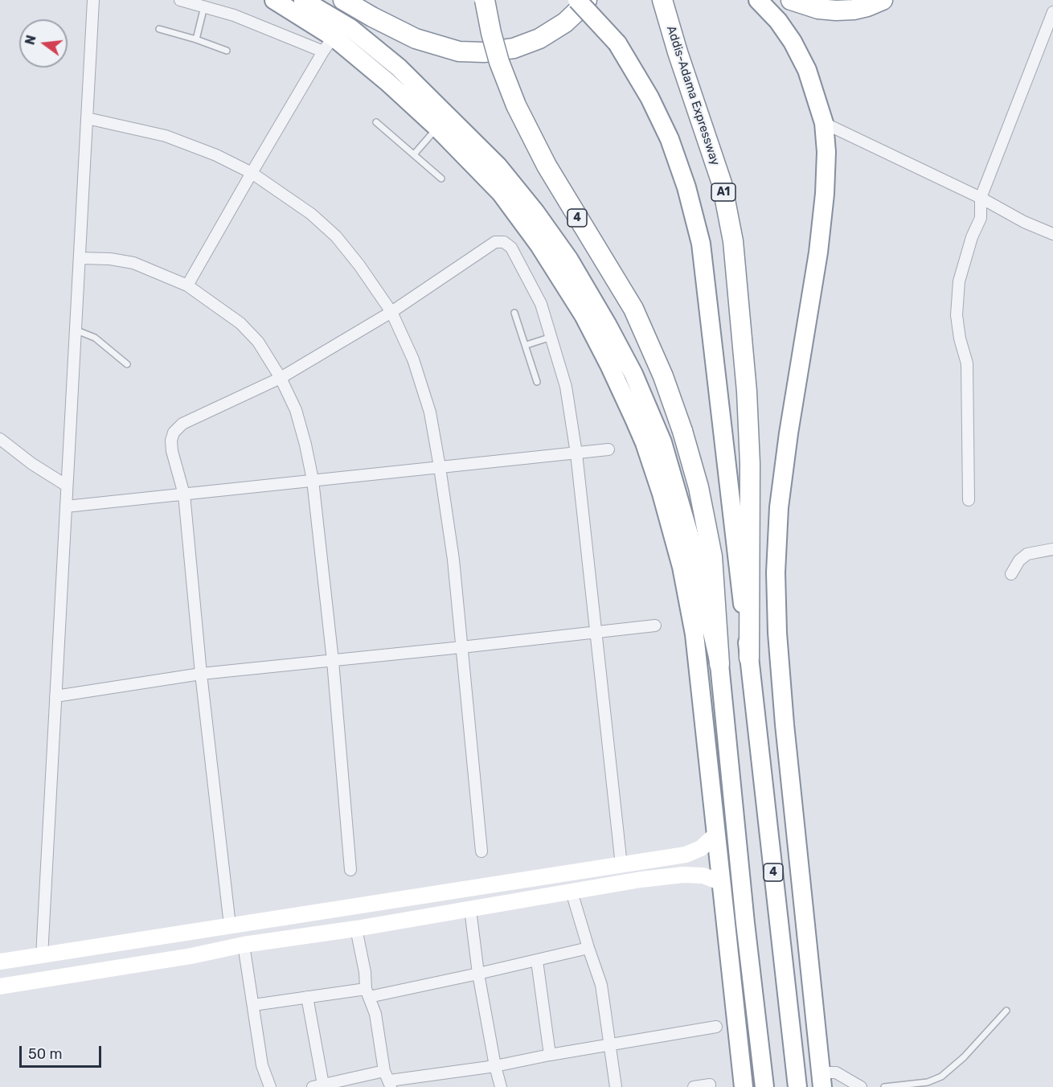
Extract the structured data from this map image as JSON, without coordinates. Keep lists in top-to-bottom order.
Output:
{
  "streets": {
    "highway": ["Addis-Adama Expressway", "A1", "4"]
  },
  "crossings": [
    ["Addis-Adama Expressway", "4"]
  ],
  "scale_bar": "50 m",
  "north": "left"
}
